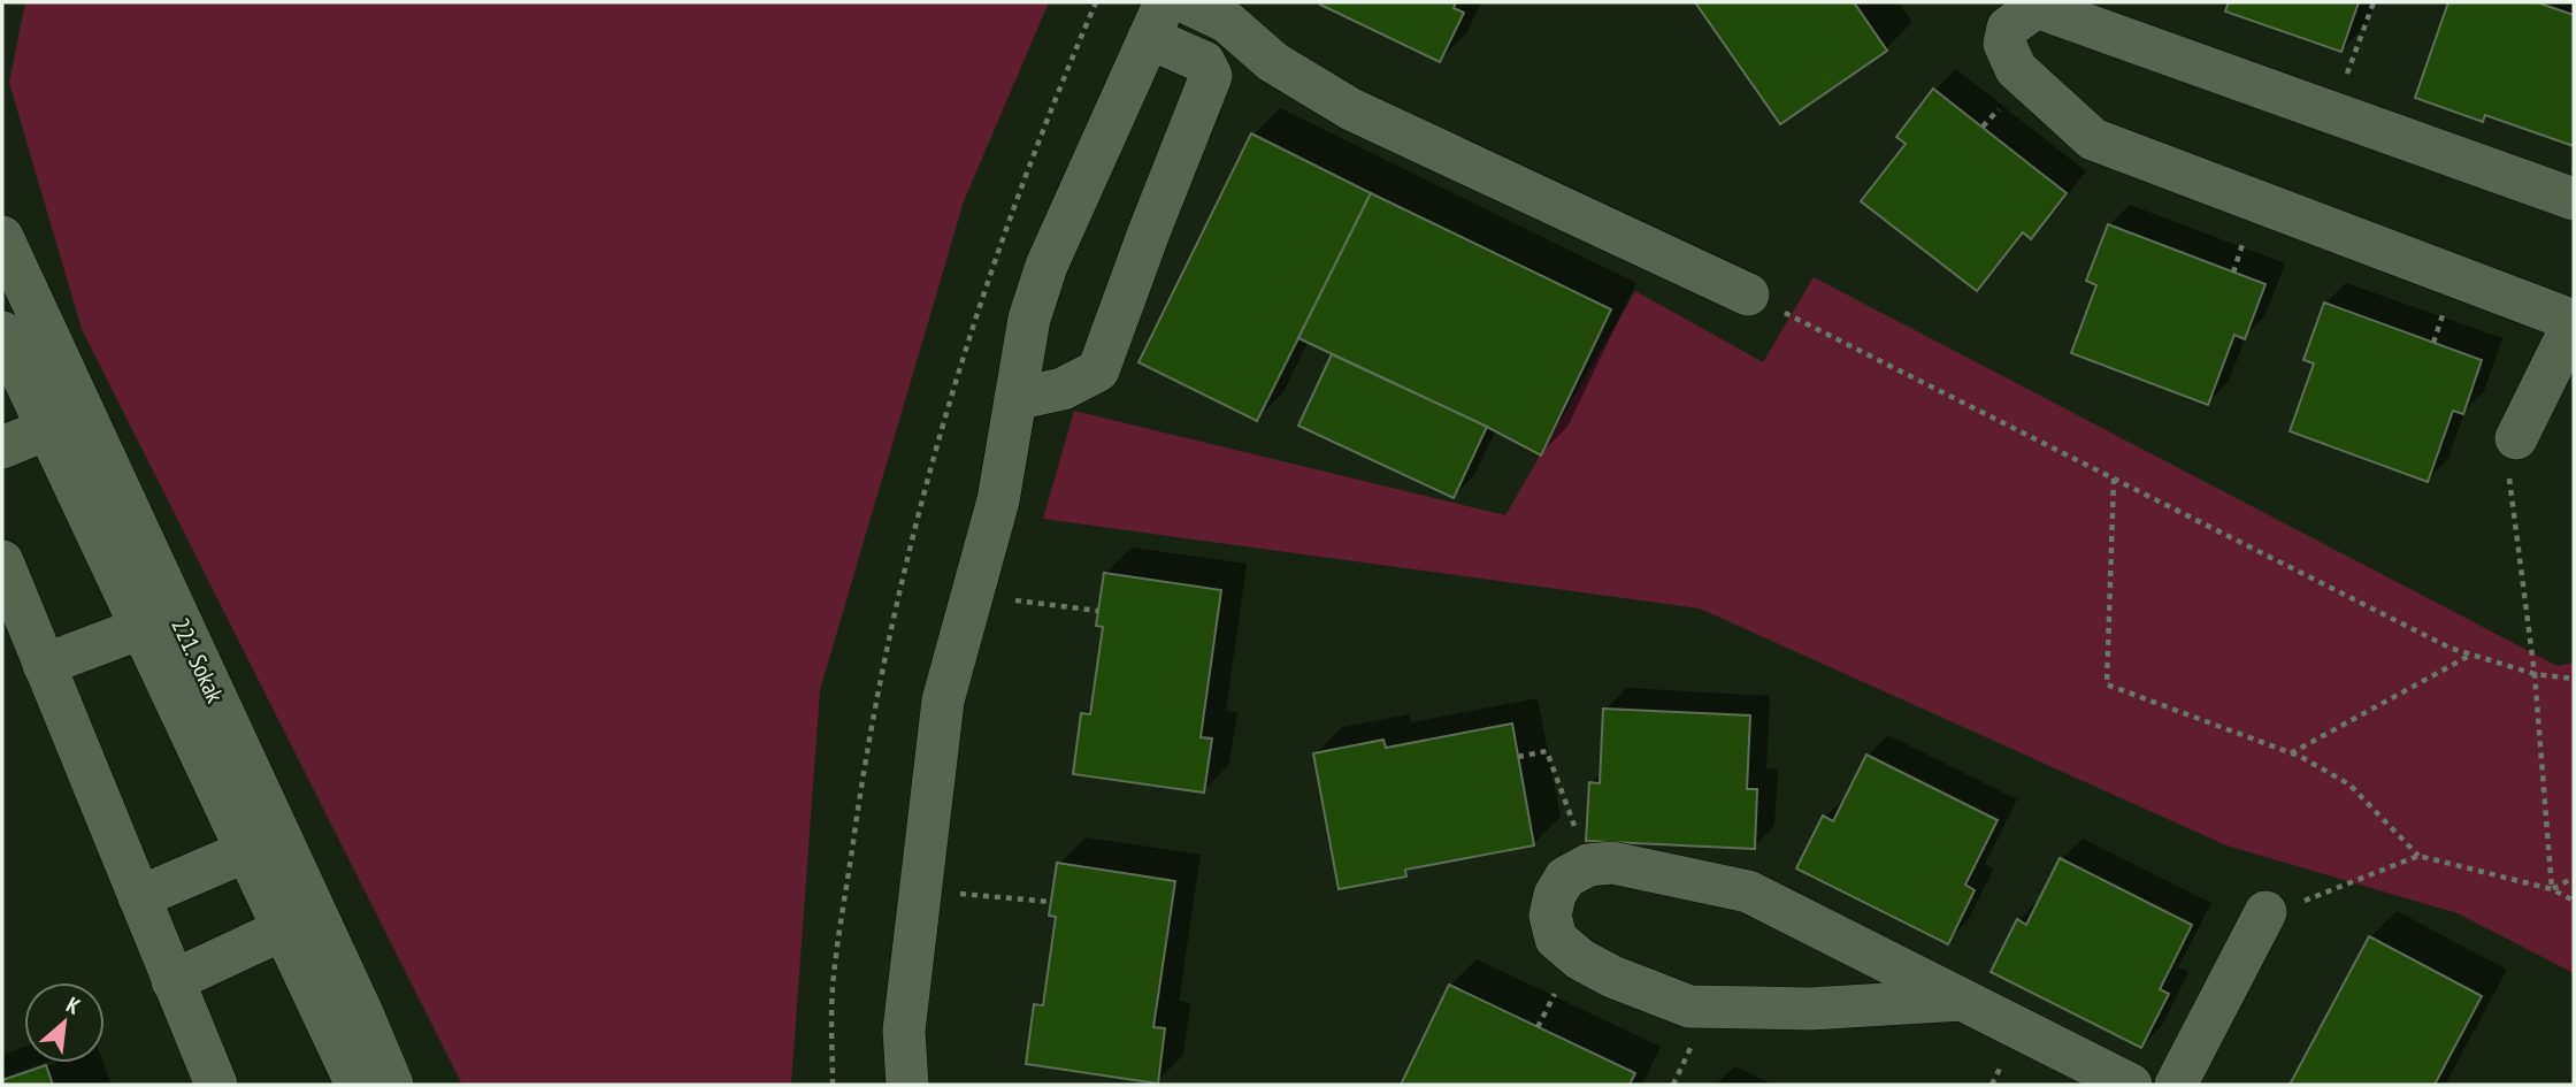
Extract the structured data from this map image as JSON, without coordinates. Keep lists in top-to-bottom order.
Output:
{
  "streets": {
    "street": ["221. Sokak"]
  },
  "north": "top right"
}
